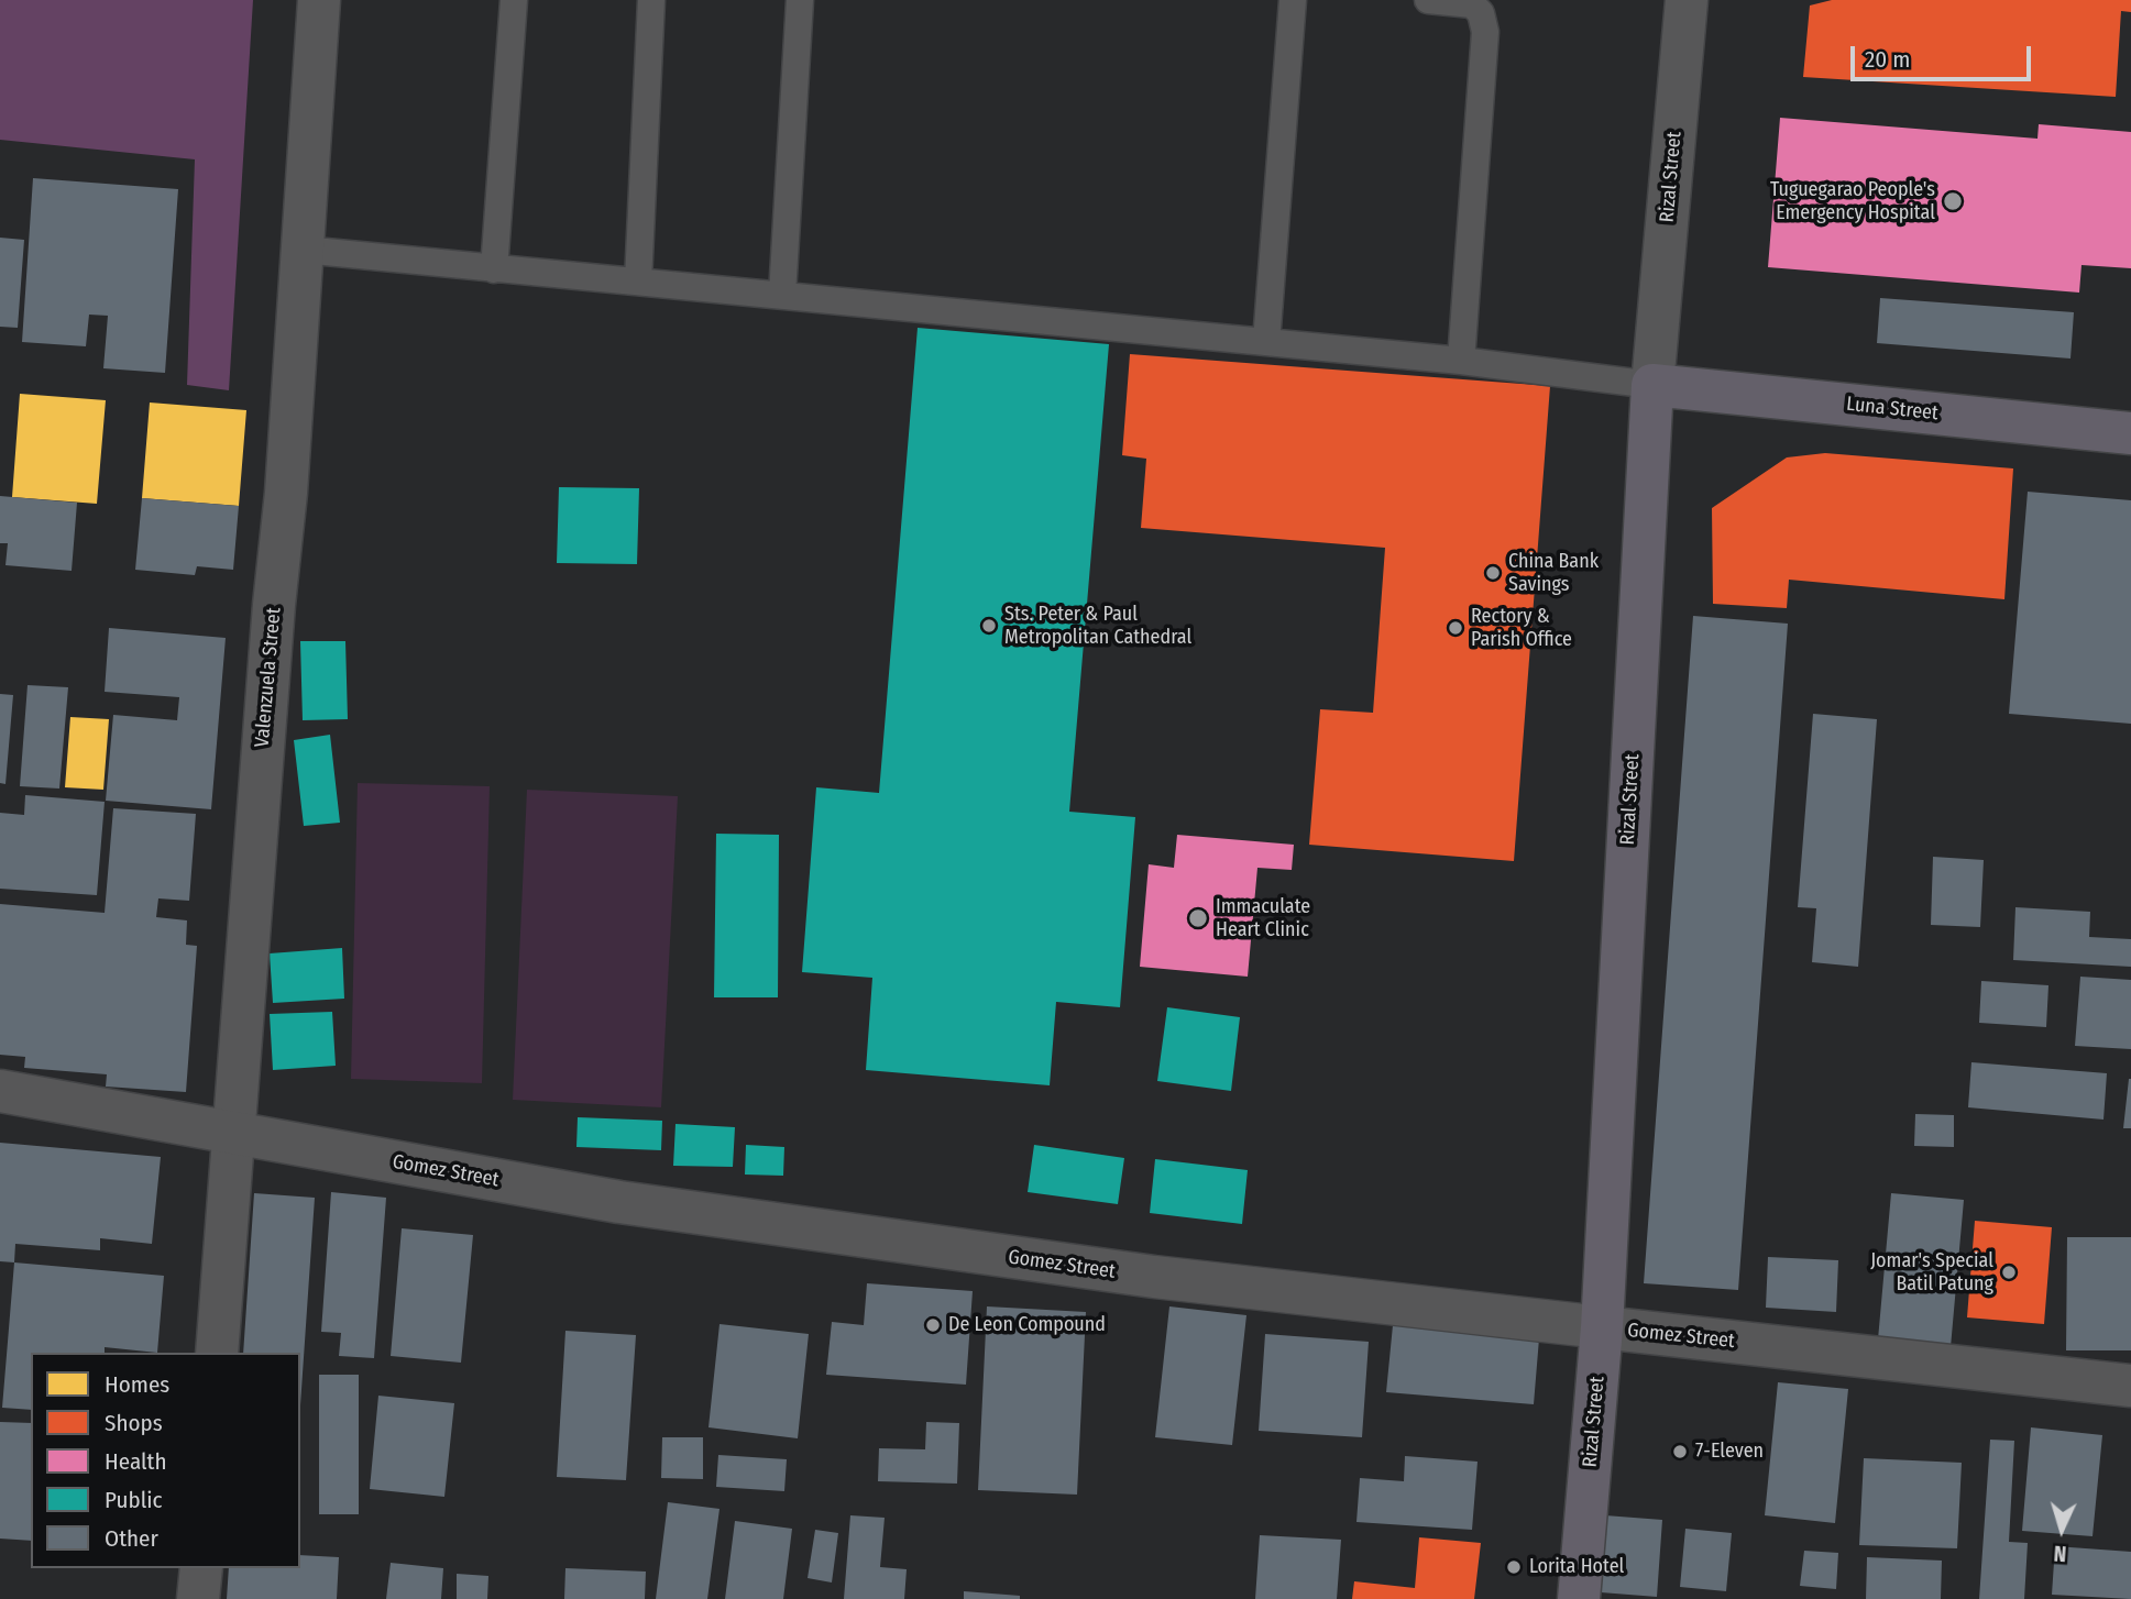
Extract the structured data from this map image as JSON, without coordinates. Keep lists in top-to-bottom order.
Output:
{
  "streets": {
    "main road": ["Rizal Street", "Luna Street"],
    "street": ["Valenzuela Street", "Gomez Street"]
  },
  "crossings": [
    ["Rizal Street", "Luna Street"],
    ["Rizal Street", "Gomez Street"],
    ["Valenzuela Street", "Gomez Street"]
  ],
  "places": [
    "Tuguegarao People's Emergency Hospital",
    "China Bank Savings",
    "Sts. Peter & Paul Metropolitan Cathedral",
    "Rectory & Parish Office",
    "Immaculate Heart Clinic",
    "Jomar's Special Batil Patung",
    "De Leon Compound",
    "7-Eleven",
    "Lorita Hotel"
  ],
  "legend": [
    "Homes",
    "Shops",
    "Health",
    "Public",
    "Other"
  ],
  "scale_bar": "20 m",
  "north": "bottom"
}
